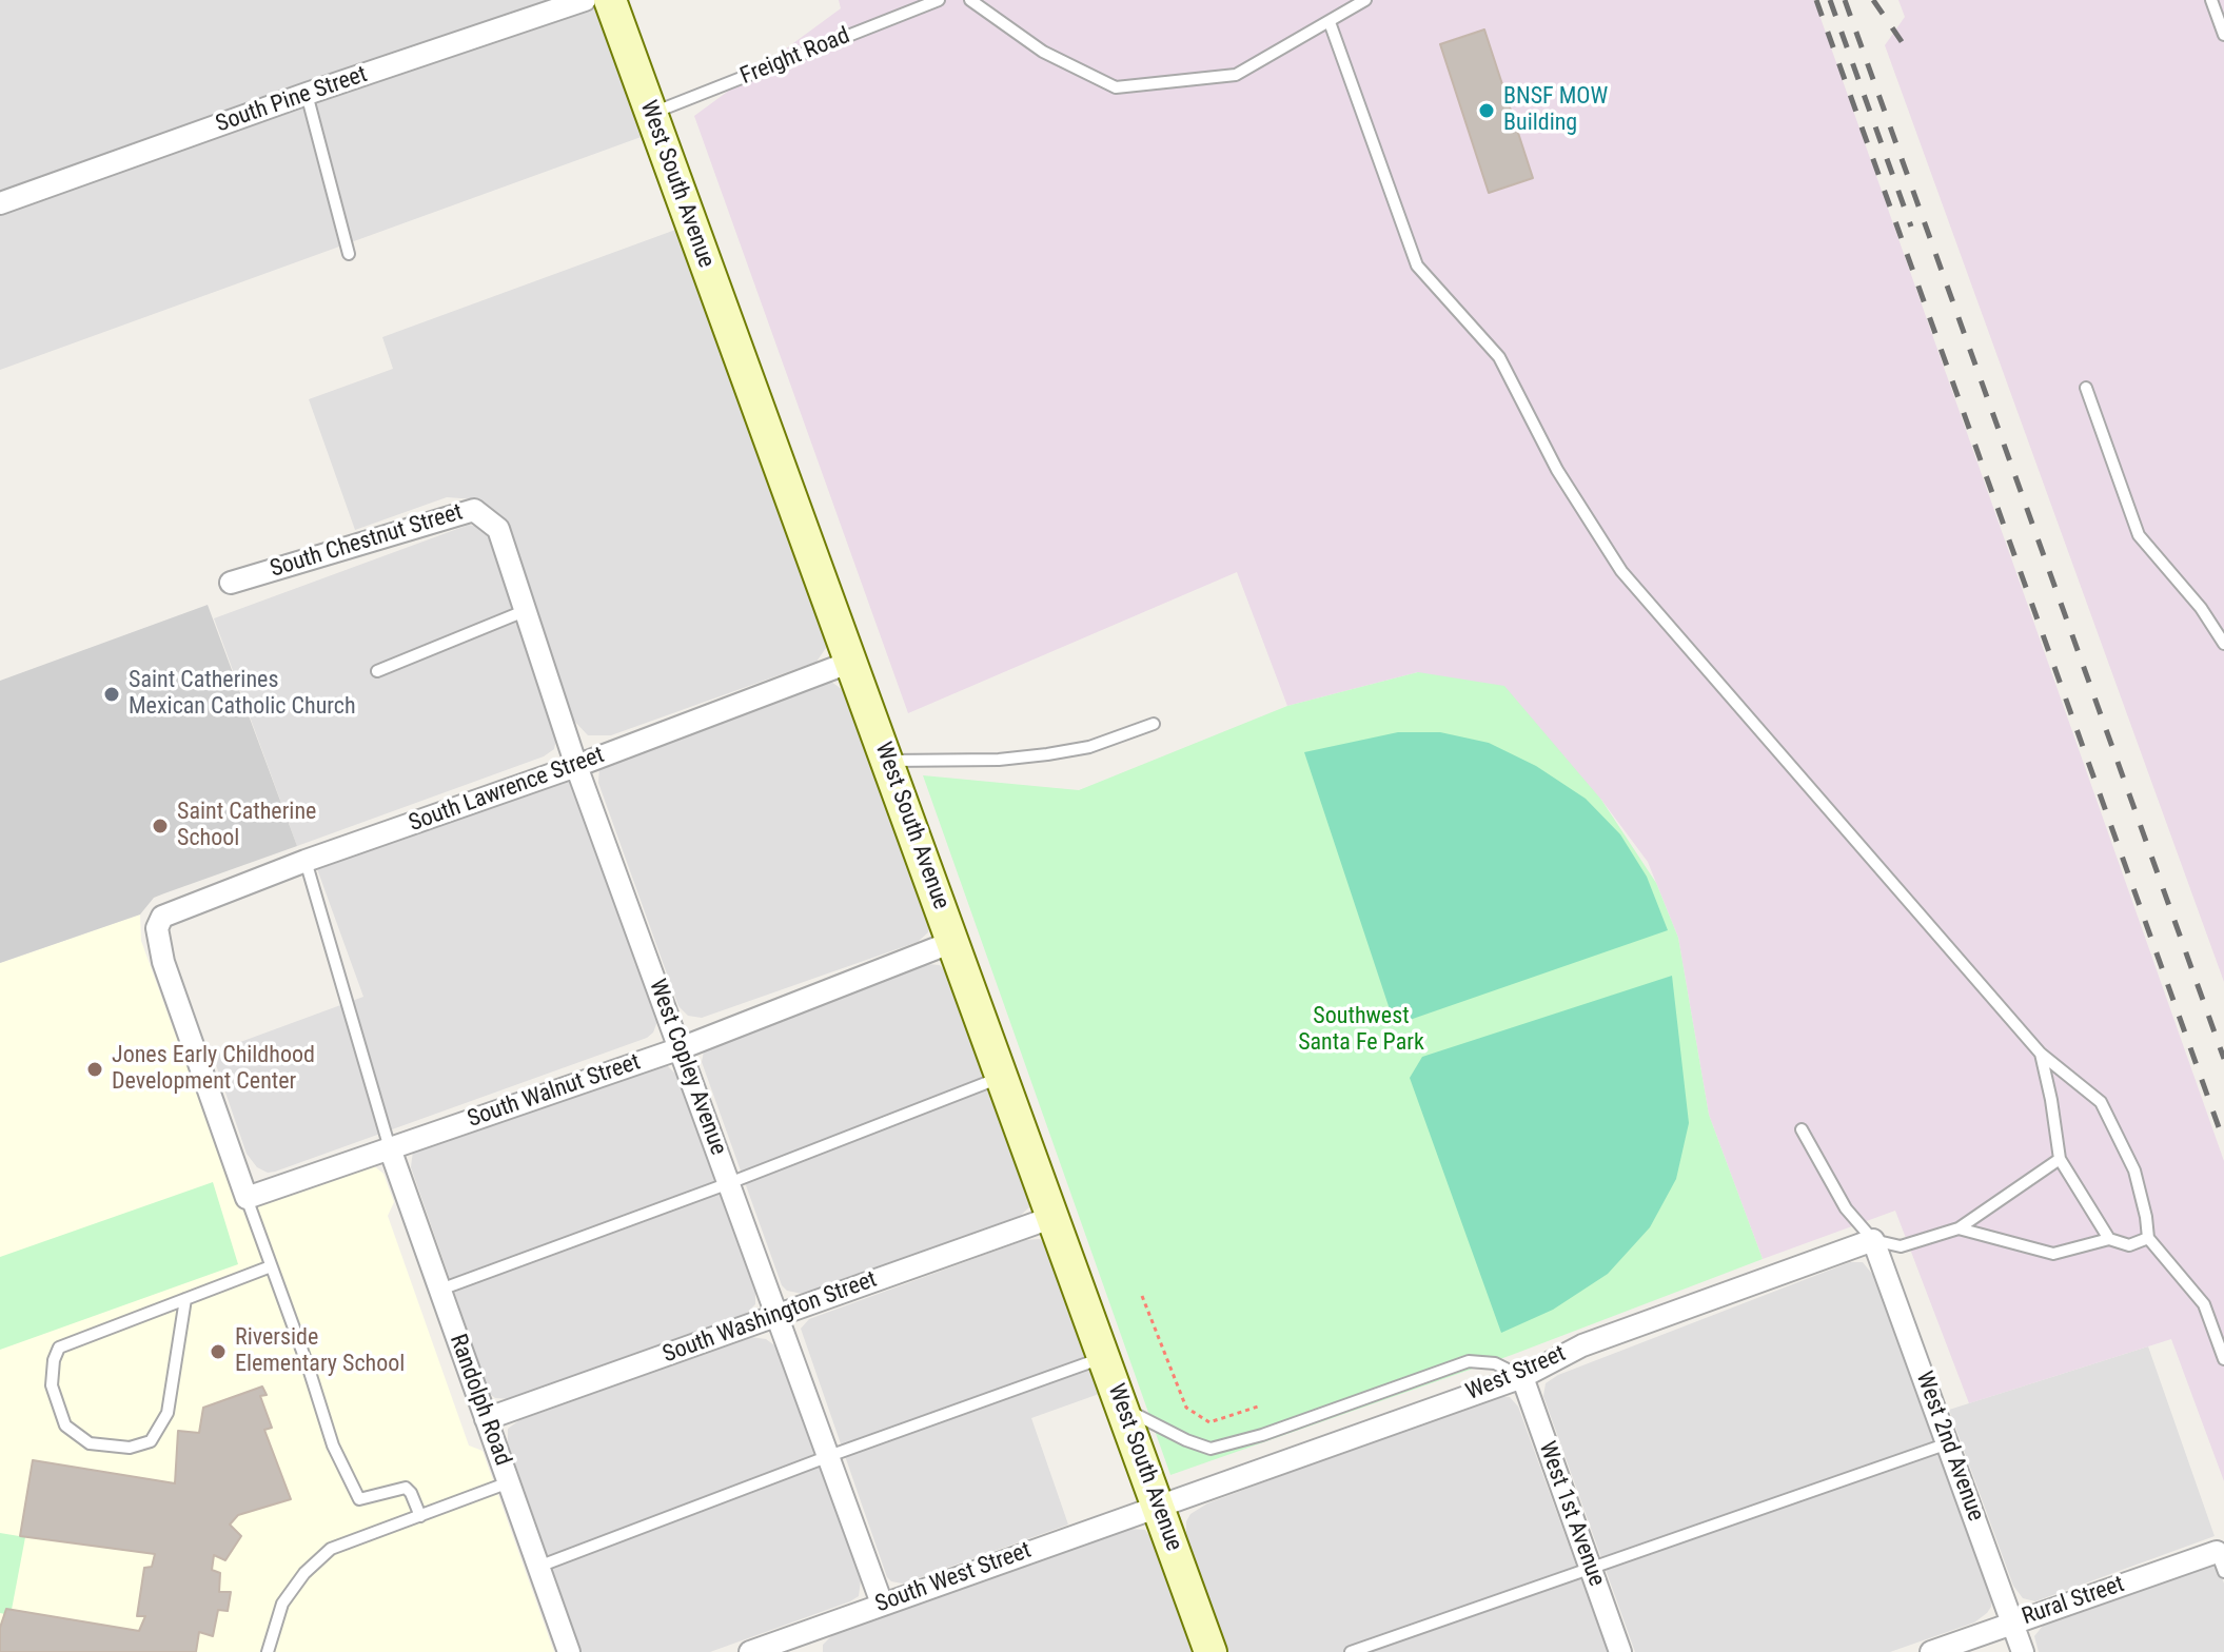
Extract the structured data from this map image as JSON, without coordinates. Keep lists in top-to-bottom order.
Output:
{
  "streets": {
    "main road": ["West South Avenue"],
    "street": [
      "South Pine Street",
      "South Chestnut Street",
      "South Lawrence Street",
      "West Copley Avenue",
      "South Walnut Street",
      "South Washington Street",
      "West Street",
      "Randolph Road",
      "West 2nd Avenue",
      "West 1st Avenue",
      "South West Street",
      "Rural Street"
    ],
    "lane": ["Freight Road"]
  },
  "crossings": [
    ["Freight Road", "West South Avenue"],
    ["West South Avenue", "South Lawrence Street"],
    ["West South Avenue", "South Walnut Street"],
    ["West South Avenue", "South Washington Street"],
    ["West South Avenue", "West Street"],
    ["West South Avenue", "South West Street"],
    ["South Chestnut Street", "West Copley Avenue"],
    ["South Lawrence Street", "West Copley Avenue"],
    ["South Lawrence Street", "South Walnut Street"],
    ["West Copley Avenue", "South Walnut Street"],
    ["West Copley Avenue", "South Washington Street"],
    ["West Copley Avenue", "South West Street"],
    ["South Walnut Street", "Randolph Road"],
    ["South Washington Street", "Randolph Road"],
    ["West Street", "West 2nd Avenue"],
    ["West Street", "West 1st Avenue"],
    ["West Street", "South West Street"],
    ["West 2nd Avenue", "Rural Street"]
  ],
  "parks": ["Southwest Santa Fe Park"],
  "places": [
    "BNSF MOW Building",
    "Saint Catherines Mexican Catholic Church",
    "Saint Catherine School",
    "Jones Early Childhood Development Center",
    "Riverside Elementary School"
  ]
}
